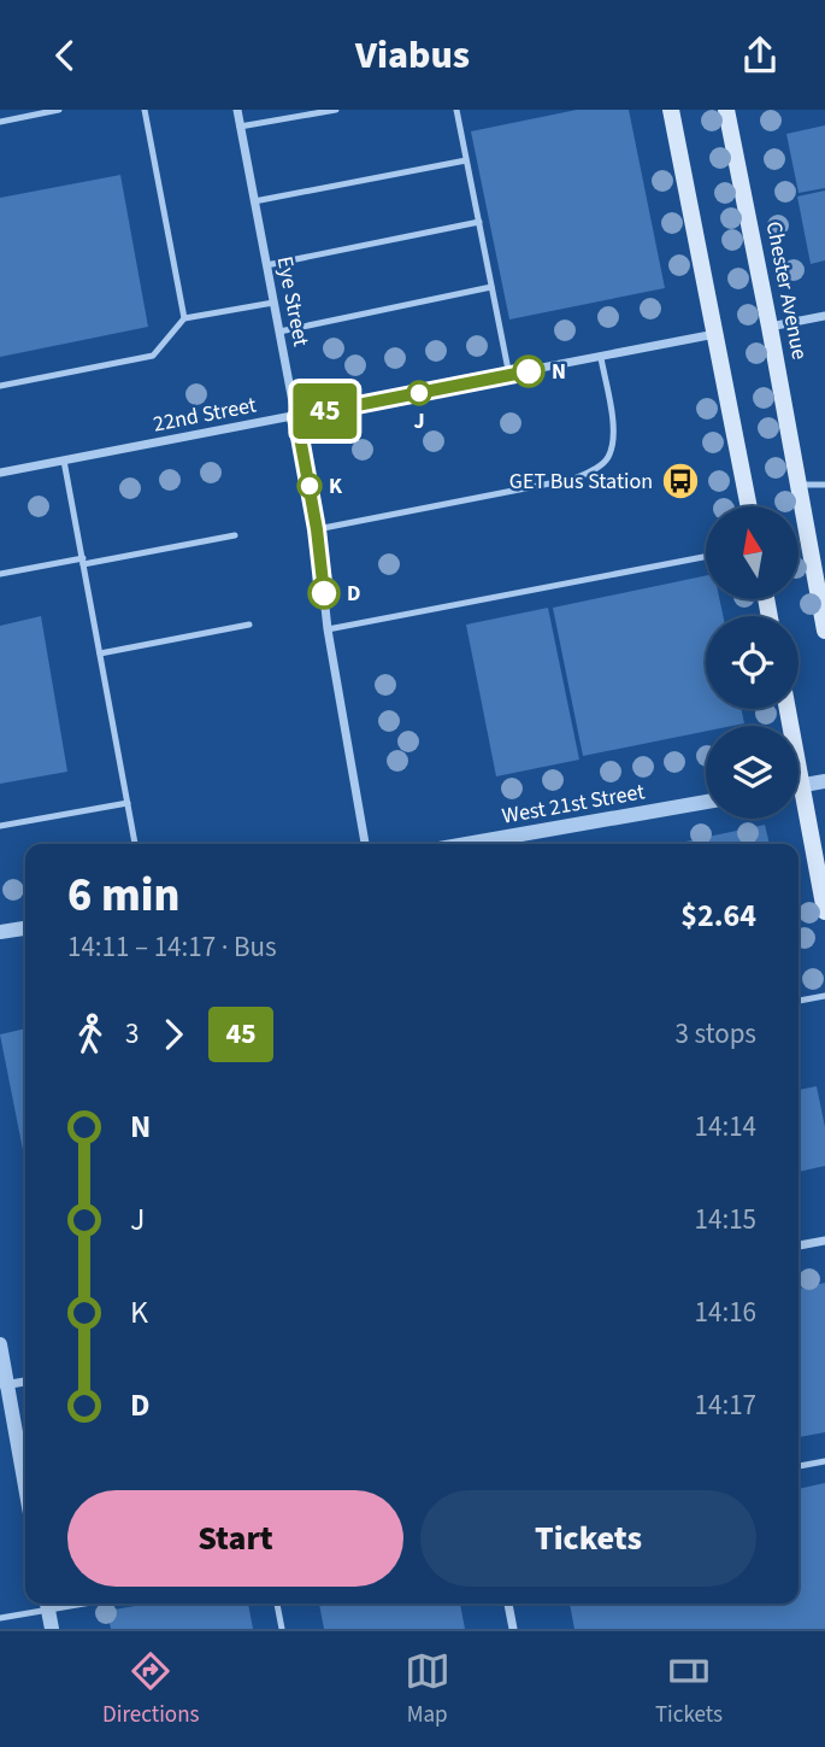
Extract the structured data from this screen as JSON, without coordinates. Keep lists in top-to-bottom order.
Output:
{
  "streets": {
    "main road": ["Chester Avenue"],
    "street": ["Eye Street", "22nd Street", "West 21st Street"]
  },
  "crossings": [
    ["Eye Street", "22nd Street"]
  ],
  "places": {
    "other": [
      "N",
      "J",
      "K",
      "D"
    ],
    "bus stop": ["GET Bus Station"]
  },
  "lines": ["bus line 45"],
  "north": "top",
  "page": {
    "header": "Viabus",
    "on_map": "45",
    "heading": ["6 min", "14:11 – 14:17 · Bus", "$2.64"],
    "legs": ["3", "45", "3 stops"],
    "list": [
      {
        "name": "N",
        "value": "14:14"
      },
      {
        "name": "J",
        "value": "14:15"
      },
      {
        "name": "K",
        "value": "14:16"
      },
      {
        "name": "D",
        "value": "14:17"
      }
    ],
    "buttons": ["Start", "Tickets"],
    "tabs": ["Directions", "Map", "Tickets"]
  }
}
